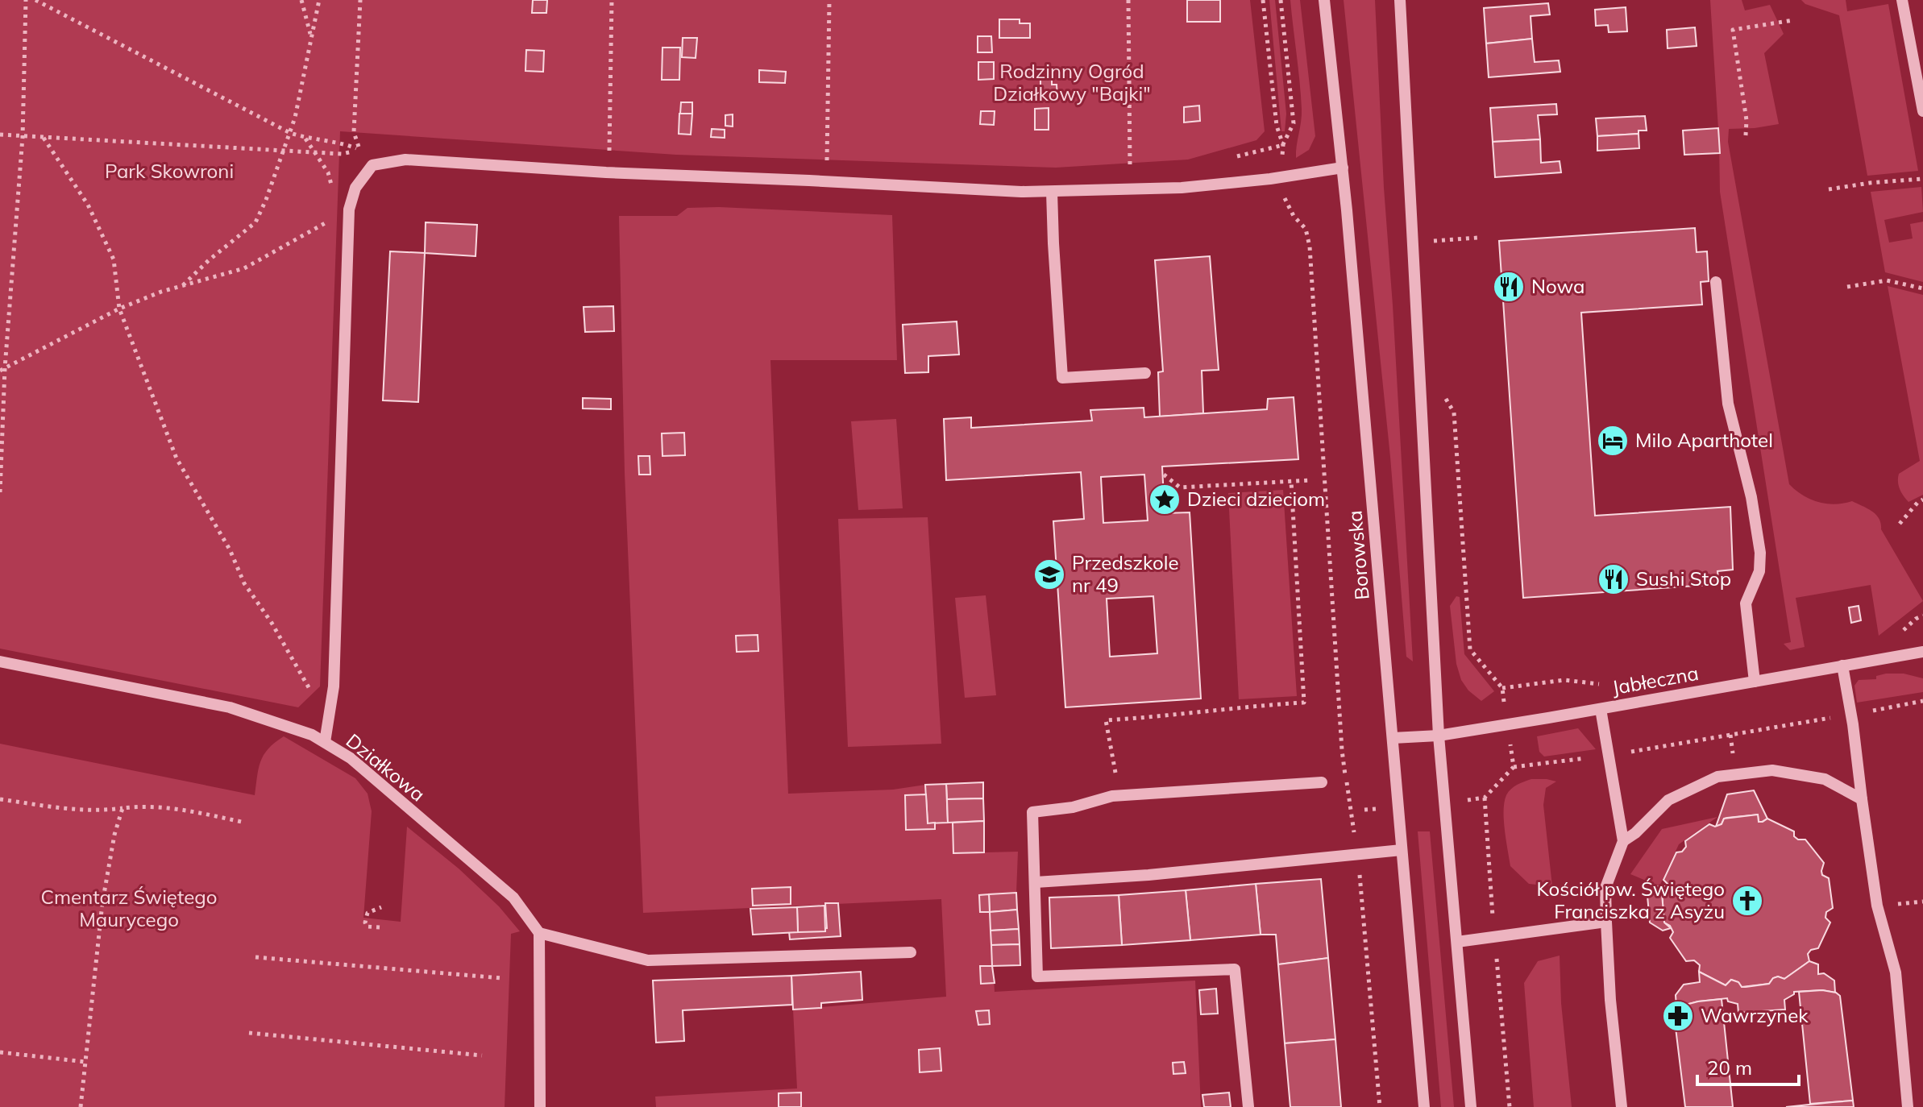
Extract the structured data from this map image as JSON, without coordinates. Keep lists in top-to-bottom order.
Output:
{
  "streets": {
    "street": ["Borowska", "Jabłeczna", "Działkowa"]
  },
  "crossings": [
    ["Borowska", "Jabłeczna"]
  ],
  "parks": ["Rodzinny Ogród Działkowy \"Bajki\"", "Park Skowroni", "Cmentarz Świętego Maurycego"],
  "places": {
    "restaurant": ["Nowa", "Sushi Stop"],
    "hotel": ["Milo Aparthotel"],
    "place": ["Dzieci dzieciom"],
    "school or university": ["Przedszkole nr 49"],
    "church": ["Kościół pw. Świętego Franciszka z Asyżu"],
    "pharmacy": ["Wawrzynek"]
  },
  "scale_bar": "20 m"
}
